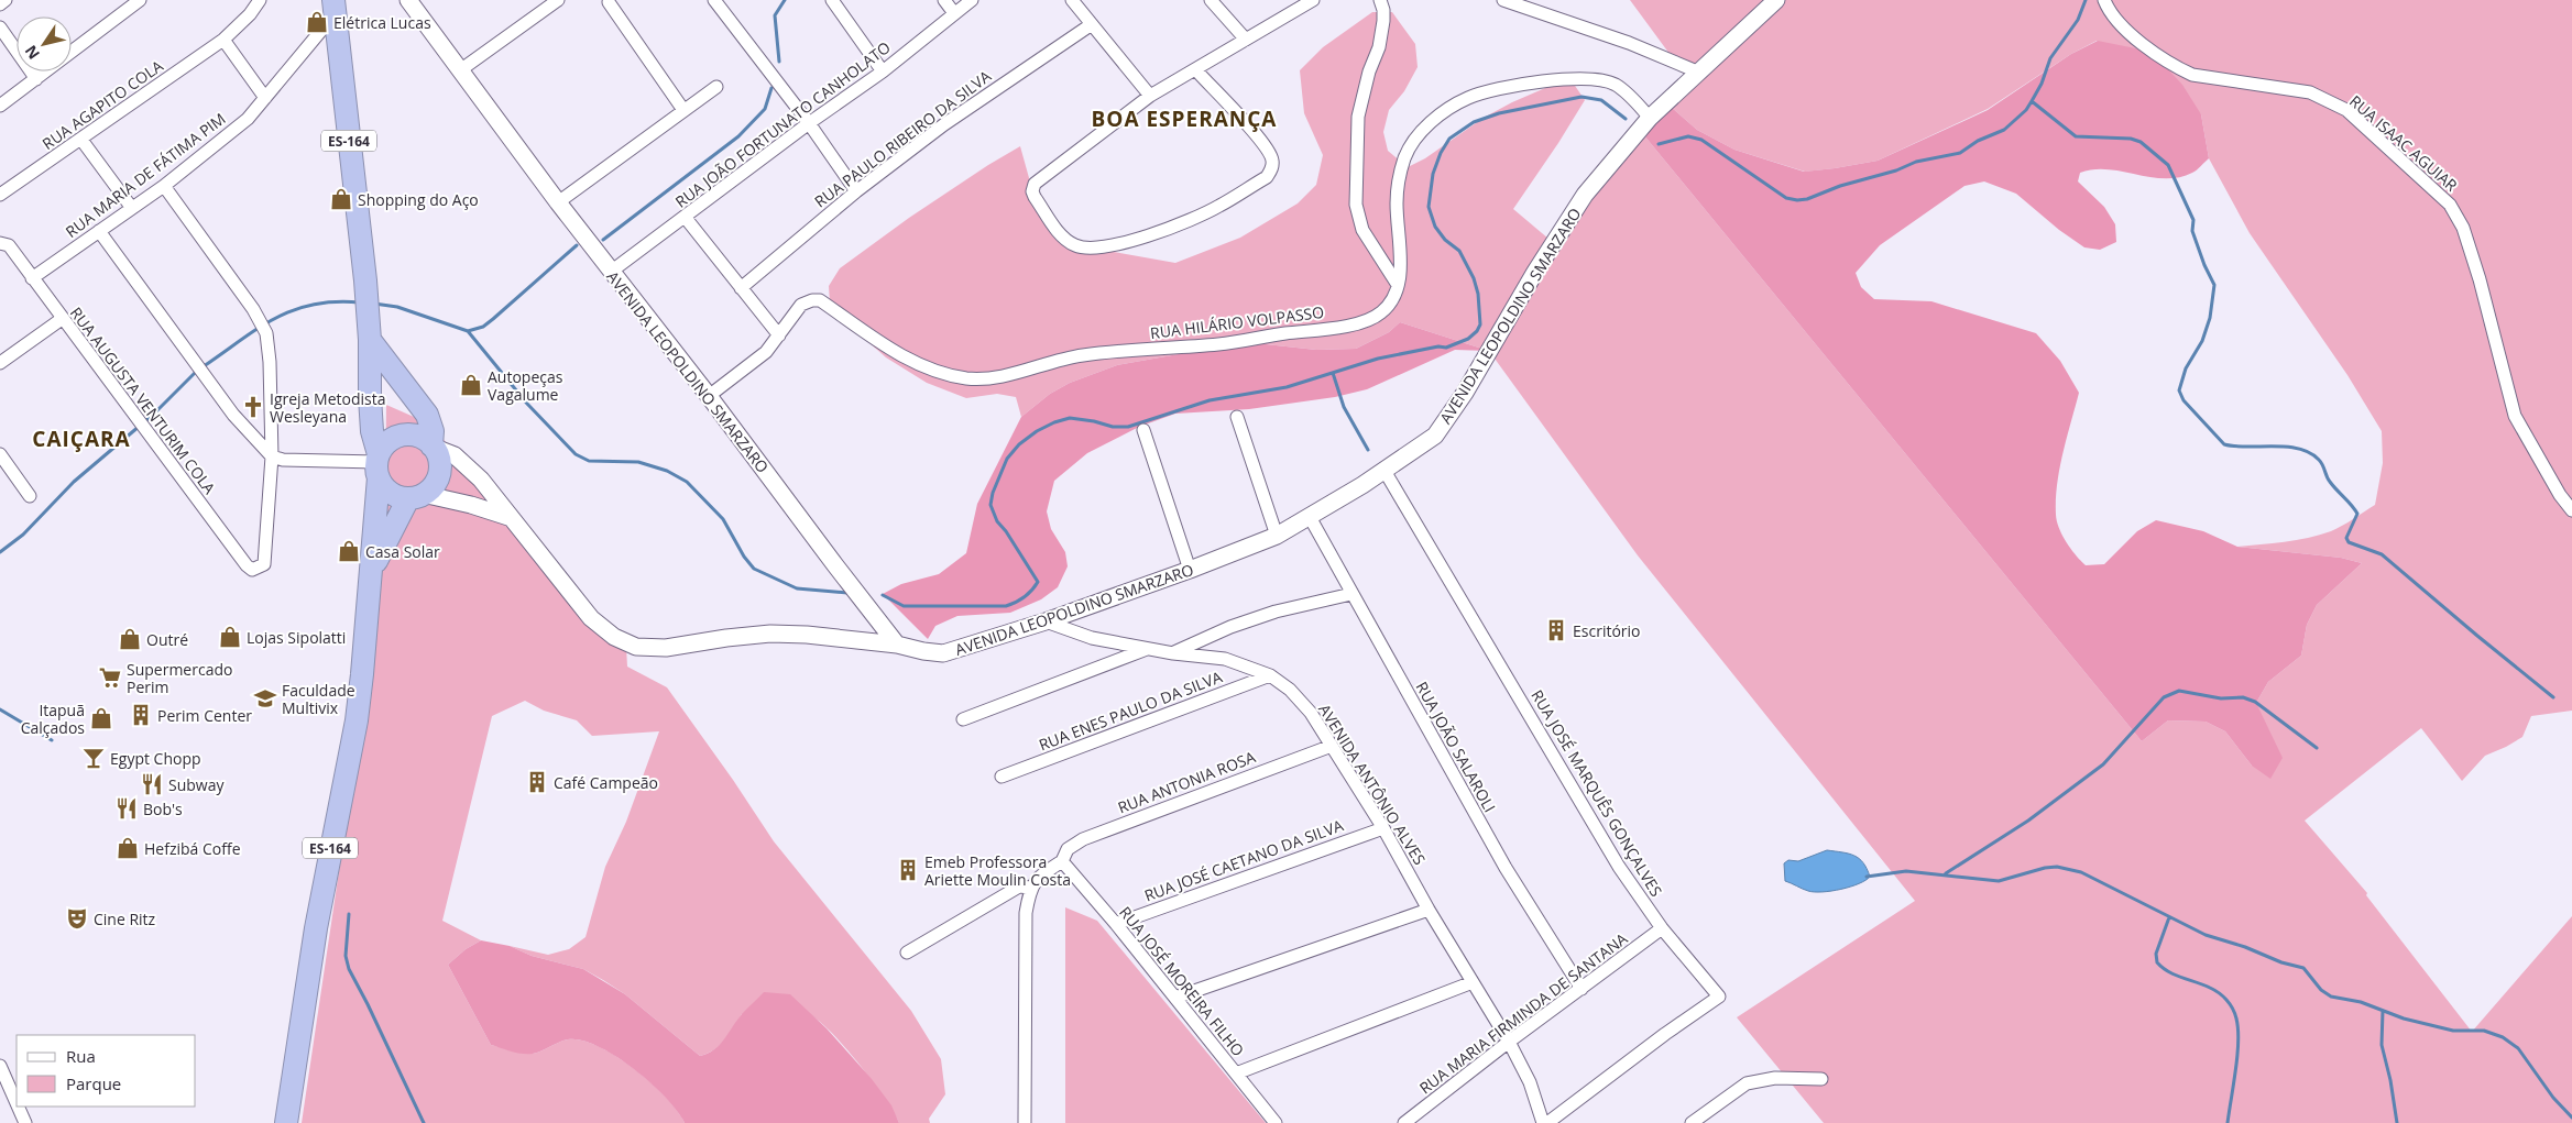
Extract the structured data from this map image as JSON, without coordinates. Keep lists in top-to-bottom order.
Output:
{
  "streets": {
    "highway": ["ES-164"],
    "street": [
      "RUA AGAPITO COLA",
      "RUA JOÃO FORTUNATO CANHOLATO",
      "RUA PAULO RIBEIRO DA SILVA",
      "RUA ISAAC AGUIAR",
      "RUA MARIA DE FÁTIMA PIM",
      "AVENIDA LEOPOLDINO SMARZARO",
      "RUA HILÁRIO VOLPASSO",
      "RUA AUGUSTA VENTURIM COLA",
      "RUA ENES PAULO DA SILVA",
      "RUA JOÃO SALAROLI",
      "RUA ANTONIA ROSA",
      "AVENIDA ANTÔNIO ALVES",
      "RUA JOSÉ MARQUÊS GONÇALVES",
      "RUA JOSÉ CAETANO DA SILVA",
      "RUA JOSÉ MOREIRA FILHO",
      "RUA MARIA FIRMINDA DE SANTANA"
    ]
  },
  "crossings": [
    ["RUA JOÃO FORTUNATO CANHOLATO", "AVENIDA LEOPOLDINO SMARZARO"],
    ["ES-164", "RUA MARIA DE FÁTIMA PIM"],
    ["RUA MARIA DE FÁTIMA PIM", "RUA AUGUSTA VENTURIM COLA"],
    ["AVENIDA LEOPOLDINO SMARZARO", "RUA HILÁRIO VOLPASSO"],
    ["AVENIDA LEOPOLDINO SMARZARO", "RUA JOÃO SALAROLI"],
    ["AVENIDA LEOPOLDINO SMARZARO", "AVENIDA ANTÔNIO ALVES"],
    ["AVENIDA LEOPOLDINO SMARZARO", "RUA JOSÉ MARQUÊS GONÇALVES"],
    ["RUA ENES PAULO DA SILVA", "AVENIDA ANTÔNIO ALVES"],
    ["RUA JOÃO SALAROLI", "RUA MARIA FIRMINDA DE SANTANA"],
    ["RUA ANTONIA ROSA", "AVENIDA ANTÔNIO ALVES"],
    ["RUA ANTONIA ROSA", "RUA JOSÉ MOREIRA FILHO"],
    ["AVENIDA ANTÔNIO ALVES", "RUA JOSÉ MARQUÊS GONÇALVES"],
    ["AVENIDA ANTÔNIO ALVES", "RUA JOSÉ CAETANO DA SILVA"],
    ["AVENIDA ANTÔNIO ALVES", "RUA MARIA FIRMINDA DE SANTANA"],
    ["RUA JOSÉ MARQUÊS GONÇALVES", "RUA MARIA FIRMINDA DE SANTANA"],
    ["RUA JOSÉ CAETANO DA SILVA", "RUA JOSÉ MOREIRA FILHO"]
  ],
  "districts": ["BOA ESPERANÇA", "CAIÇARA"],
  "places": {
    "shop": [
      "Elétrica Lucas",
      "Shopping do Aço",
      "Autopeças Vagalume",
      "Casa Solar",
      "Lojas Sipolatti",
      "Outré",
      "Itapuã Calçados",
      "Hefzibá Coffe"
    ],
    "church": ["Igreja Metodista Wesleyana"],
    "building": [
      "Escritório",
      "Perim Center",
      "Café Campeão",
      "Emeb Professora Ariette Moulin Costa"
    ],
    "supermarket": ["Supermercado Perim"],
    "school or university": ["Faculdade Multivix"],
    "bar": ["Egypt Chopp"],
    "restaurant": ["Subway", "Bob's"],
    "theatre": ["Cine Ritz"]
  },
  "legend": ["Rua", "Parque"],
  "north": "bottom left"
}
